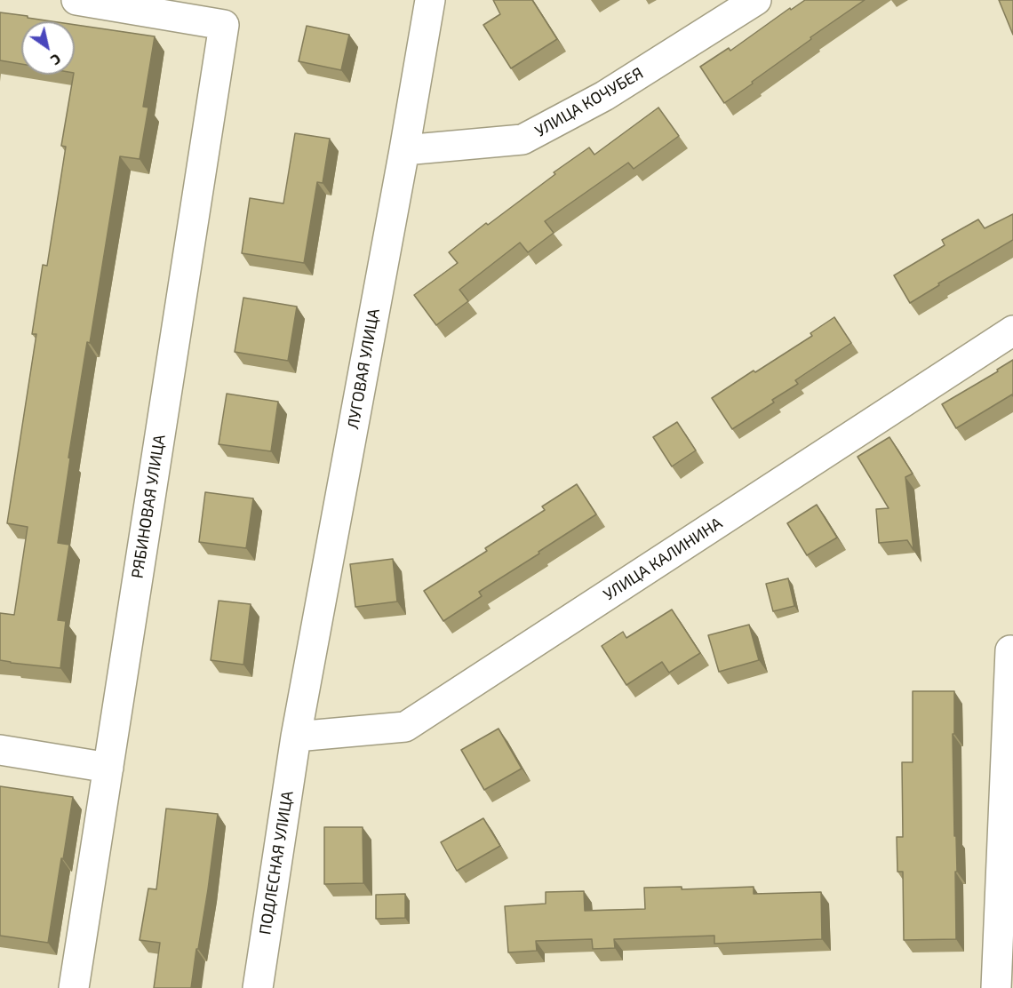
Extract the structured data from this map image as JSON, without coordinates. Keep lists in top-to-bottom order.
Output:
{
  "streets": {
    "street": [
      "УЛИЦА КОЧУБЕЯ",
      "ЛУГОВАЯ УЛИЦА",
      "РЯБИНОВАЯ УЛИЦА",
      "УЛИЦА КАЛИНИНА",
      "ПОДЛЕСНАЯ УЛИЦА"
    ]
  },
  "crossings": [
    ["УЛИЦА КОЧУБЕЯ", "ЛУГОВАЯ УЛИЦА"],
    ["ЛУГОВАЯ УЛИЦА", "УЛИЦА КАЛИНИНА"],
    ["ЛУГОВАЯ УЛИЦА", "ПОДЛЕСНАЯ УЛИЦА"],
    ["УЛИЦА КАЛИНИНА", "ПОДЛЕСНАЯ УЛИЦА"]
  ],
  "north": "bottom right"
}
